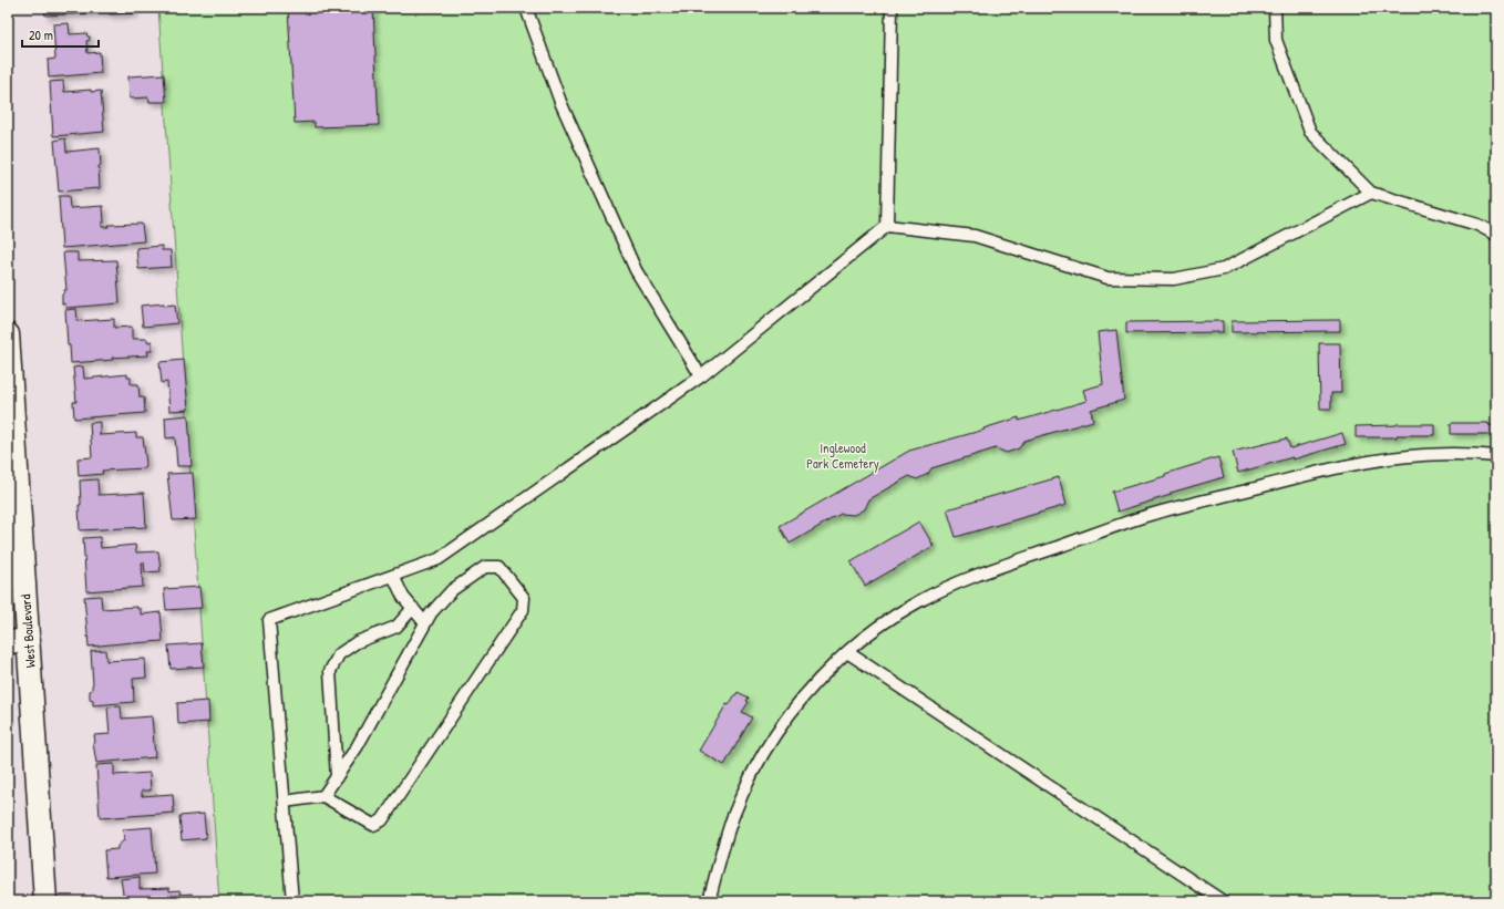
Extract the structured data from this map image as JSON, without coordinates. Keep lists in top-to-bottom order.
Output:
{
  "streets": {
    "street": ["West Boulevard"]
  },
  "parks": ["Inglewood Park Cemetery"],
  "scale_bar": "20 m"
}
